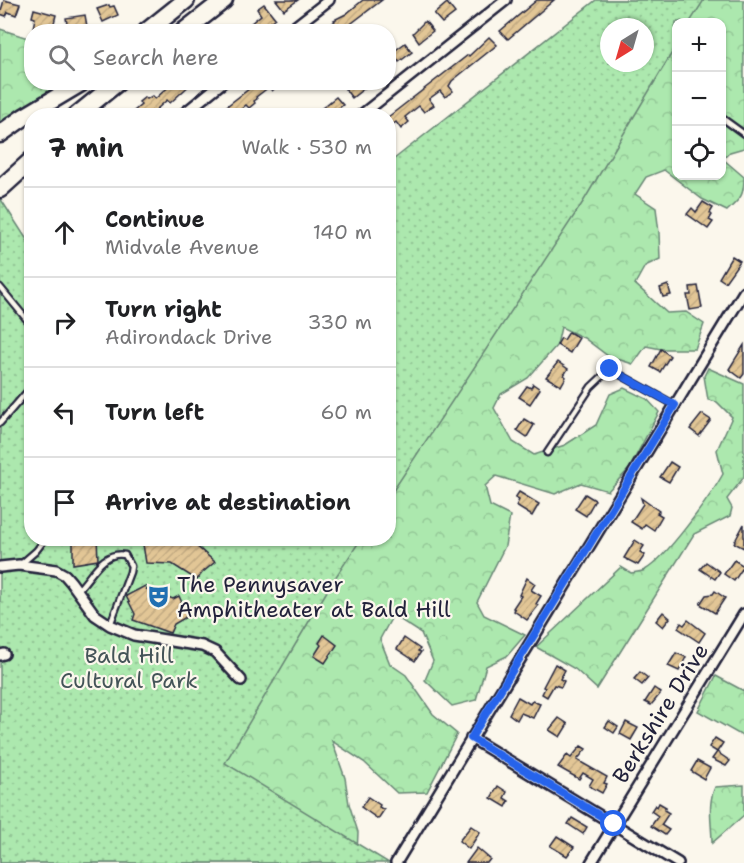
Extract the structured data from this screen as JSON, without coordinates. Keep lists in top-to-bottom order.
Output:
{
  "streets": {
    "street": ["Berkshire Drive"]
  },
  "parks": ["Bald Hill Cultural Park"],
  "places": {
    "theatre": ["The Pennysaver Amphitheater at Bald Hill"]
  },
  "north": "bottom left",
  "page": {
    "map_buttons": ["+", "−"],
    "search": "Search here",
    "heading": ["7 min", "Walk · 530 m"],
    "list": [
      ["Continue", "Midvale Avenue", "140 m"],
      ["Turn right", "Adirondack Drive", "330 m"],
      ["Turn left", "60 m"],
      "Arrive at destination"
    ]
  }
}
